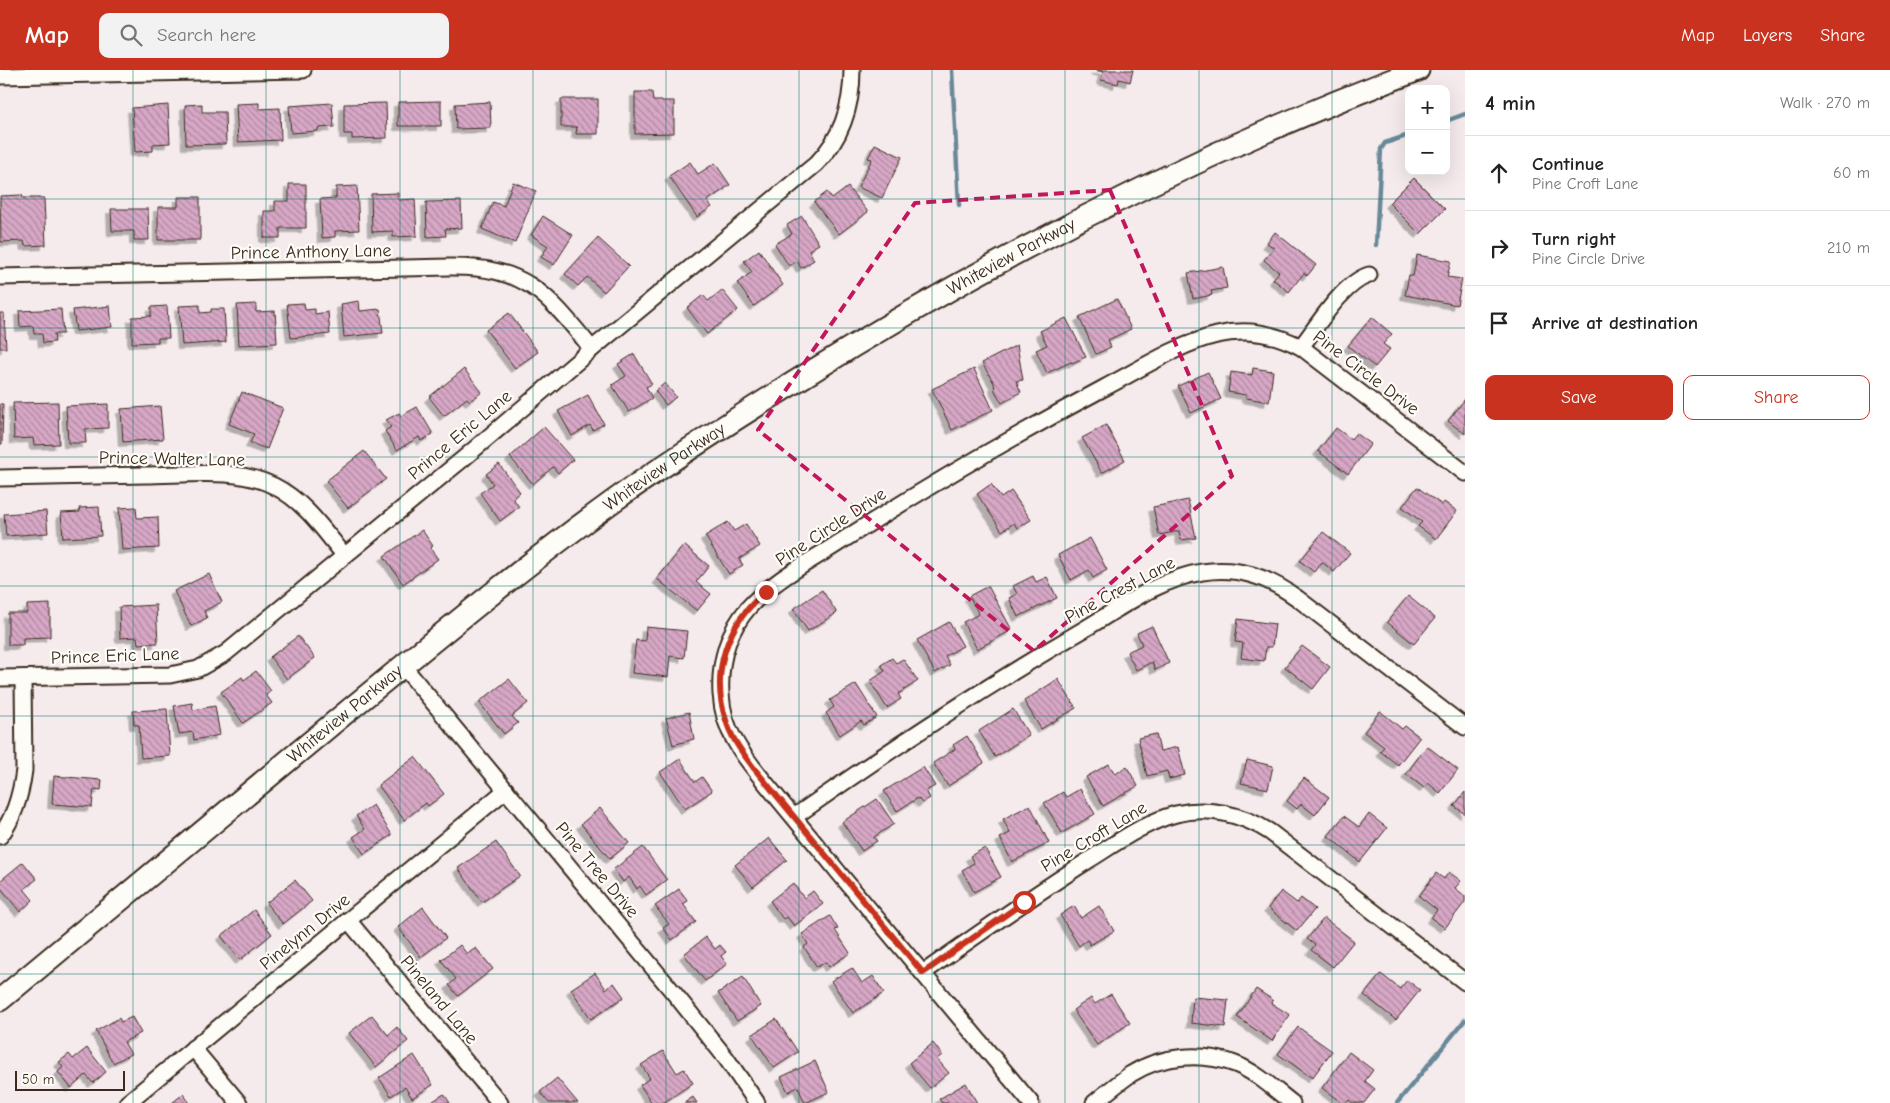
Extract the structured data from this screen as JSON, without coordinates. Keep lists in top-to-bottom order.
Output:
{
  "streets": {
    "street": [
      "Prince Anthony Lane",
      "Whiteview Parkway",
      "Pine Circle Drive",
      "Prince Eric Lane",
      "Prince Walter Lane",
      "Pine Crest Lane",
      "Pine Croft Lane",
      "Pine Tree Drive",
      "Pinelynn Drive",
      "Pineland Lane"
    ]
  },
  "crossings": [
    ["Prince Anthony Lane", "Prince Eric Lane"],
    ["Whiteview Parkway", "Pine Tree Drive"],
    ["Pine Circle Drive", "Pine Crest Lane"],
    ["Pine Circle Drive", "Pine Croft Lane"],
    ["Prince Eric Lane", "Prince Walter Lane"],
    ["Pine Tree Drive", "Pinelynn Drive"],
    ["Pinelynn Drive", "Pineland Lane"]
  ],
  "scale_bar": "50 m",
  "page": {
    "header": "Map",
    "search": "Search here",
    "nav": ["Map", "Layers", "Share"],
    "heading": ["4 min", "Walk · 270 m"],
    "map_buttons": ["+", "−"],
    "list": [
      ["Continue", "Pine Croft Lane", "60 m"],
      ["Turn right", "Pine Circle Drive", "210 m"],
      "Arrive at destination"
    ],
    "buttons": ["Save", "Share"],
    "scale": "50 m"
  }
}
